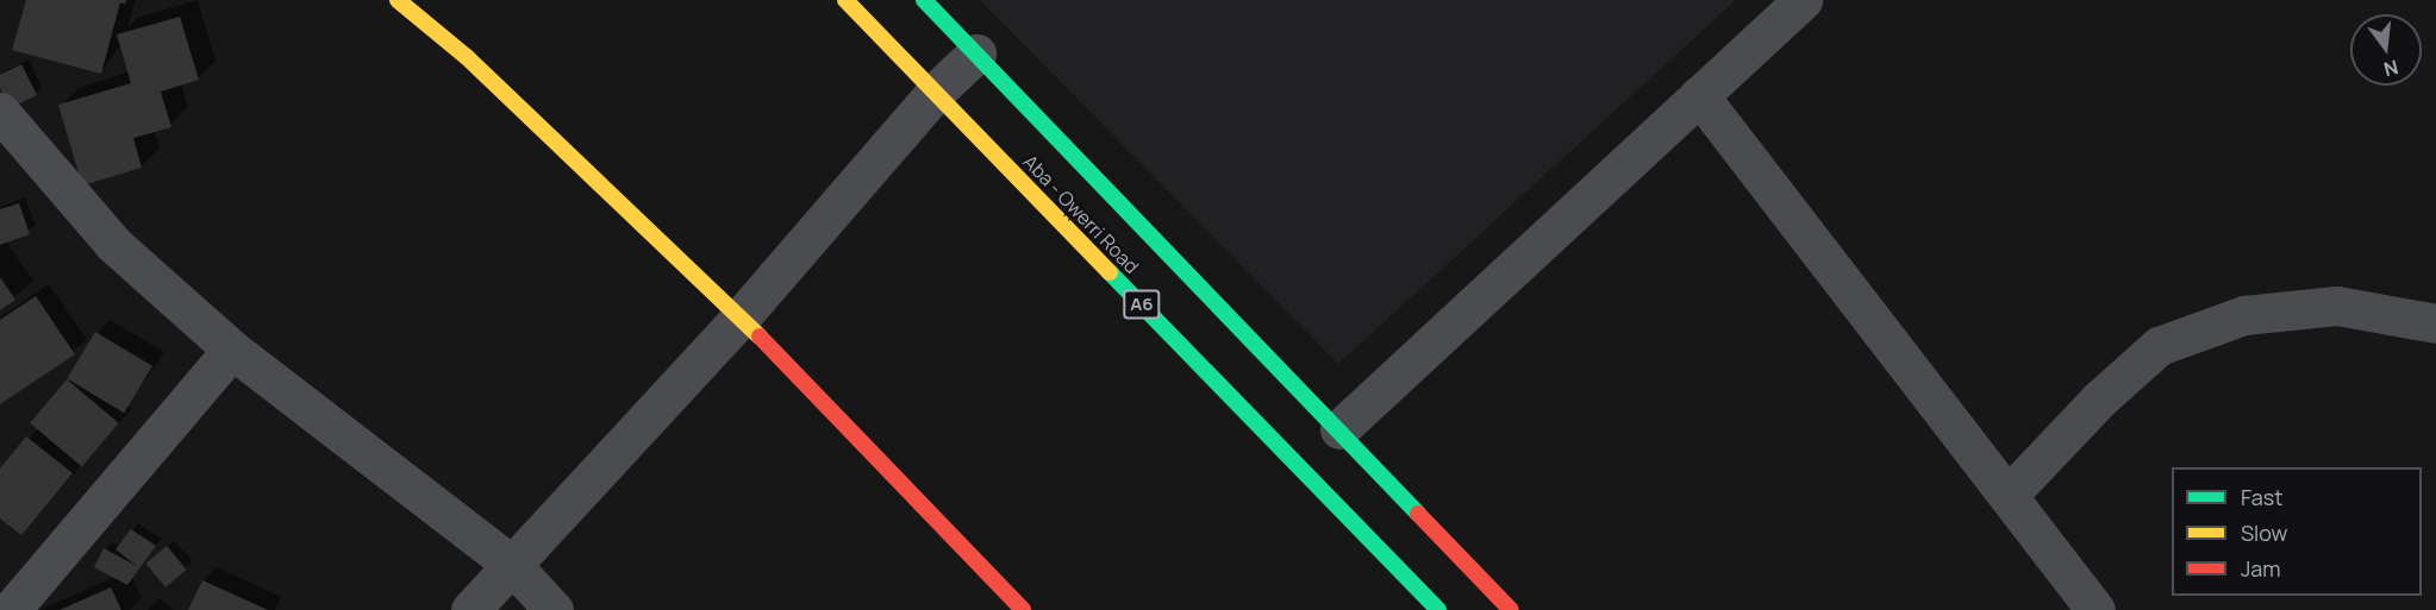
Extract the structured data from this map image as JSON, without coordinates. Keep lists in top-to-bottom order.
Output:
{
  "streets": {
    "main road": ["Aba - Owerri Road", "A6"]
  },
  "legend": ["Fast", "Slow", "Jam"],
  "north": "bottom"
}
